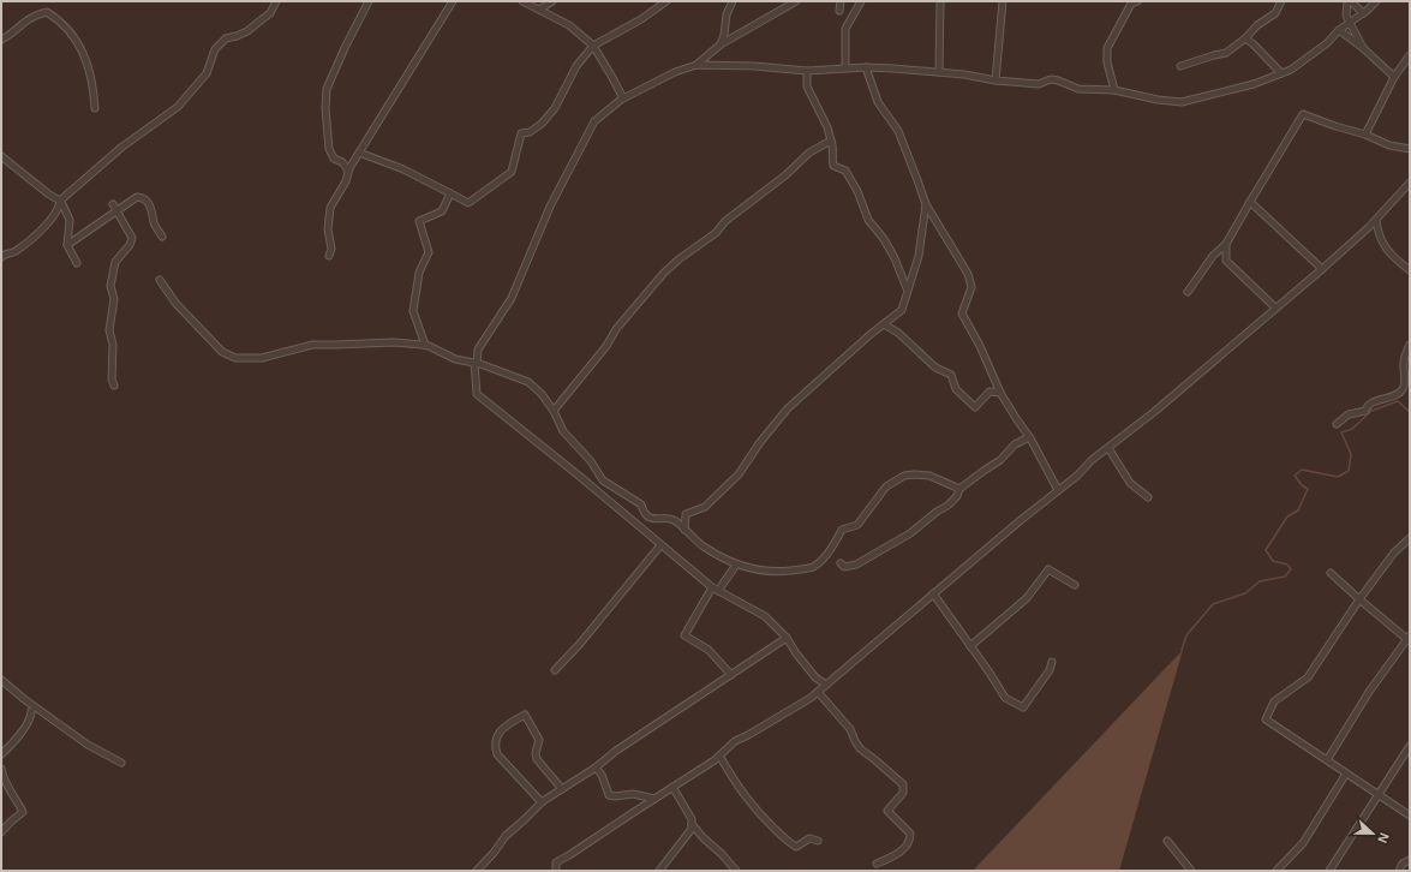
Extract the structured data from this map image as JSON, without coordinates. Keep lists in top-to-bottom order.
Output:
{
  "north": "right"
}
